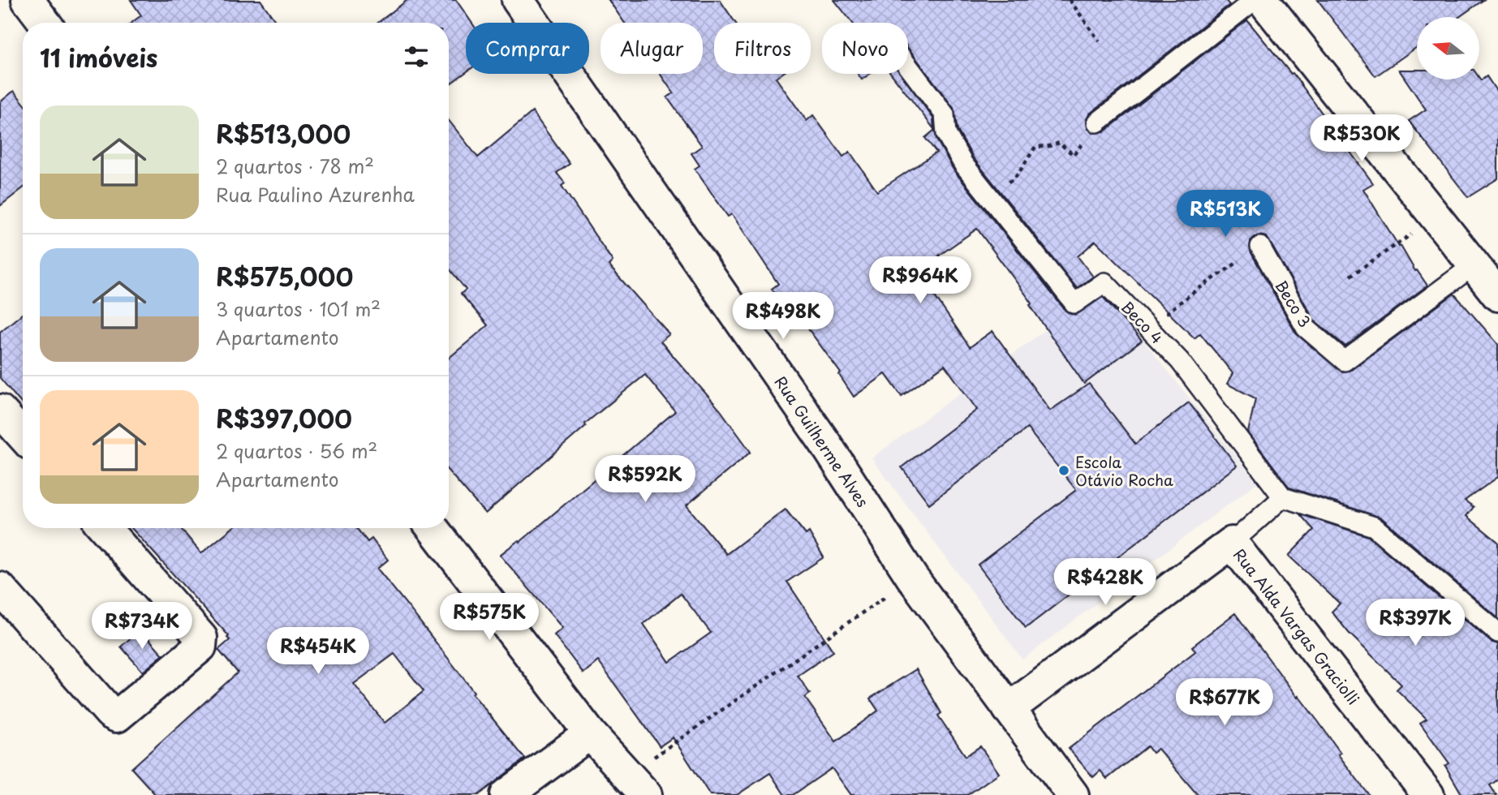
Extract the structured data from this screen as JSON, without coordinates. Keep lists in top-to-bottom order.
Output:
{
  "streets": {
    "street": ["Rua Guilherme Alves", "Rua Alda Vargas Graciolli"],
    "lane": ["Beco 3", "Beco 4"]
  },
  "crossings": [
    ["Rua Guilherme Alves", "Rua Alda Vargas Graciolli"]
  ],
  "places": ["Escola Otávio Rocha"],
  "north": "left",
  "page": {
    "chip": [
      "Comprar",
      "Alugar",
      "Filtros",
      "Novo"
    ],
    "heading": "11 imóveis",
    "list": [
      {
        "name": "R$513,000",
        "note": "2 quartos · 78 m² · Rua Paulino Azurenha"
      },
      {
        "name": "R$575,000",
        "note": "3 quartos · 101 m² · Apartamento"
      },
      {
        "name": "R$397,000",
        "note": "2 quartos · 56 m² · Apartamento"
      }
    ],
    "price": [
      "R$530K",
      "R$513K",
      "R$964K",
      "R$498K",
      "R$592K",
      "R$428K",
      "R$575K",
      "R$397K",
      "R$734K",
      "R$454K",
      "R$677K"
    ]
  }
}
